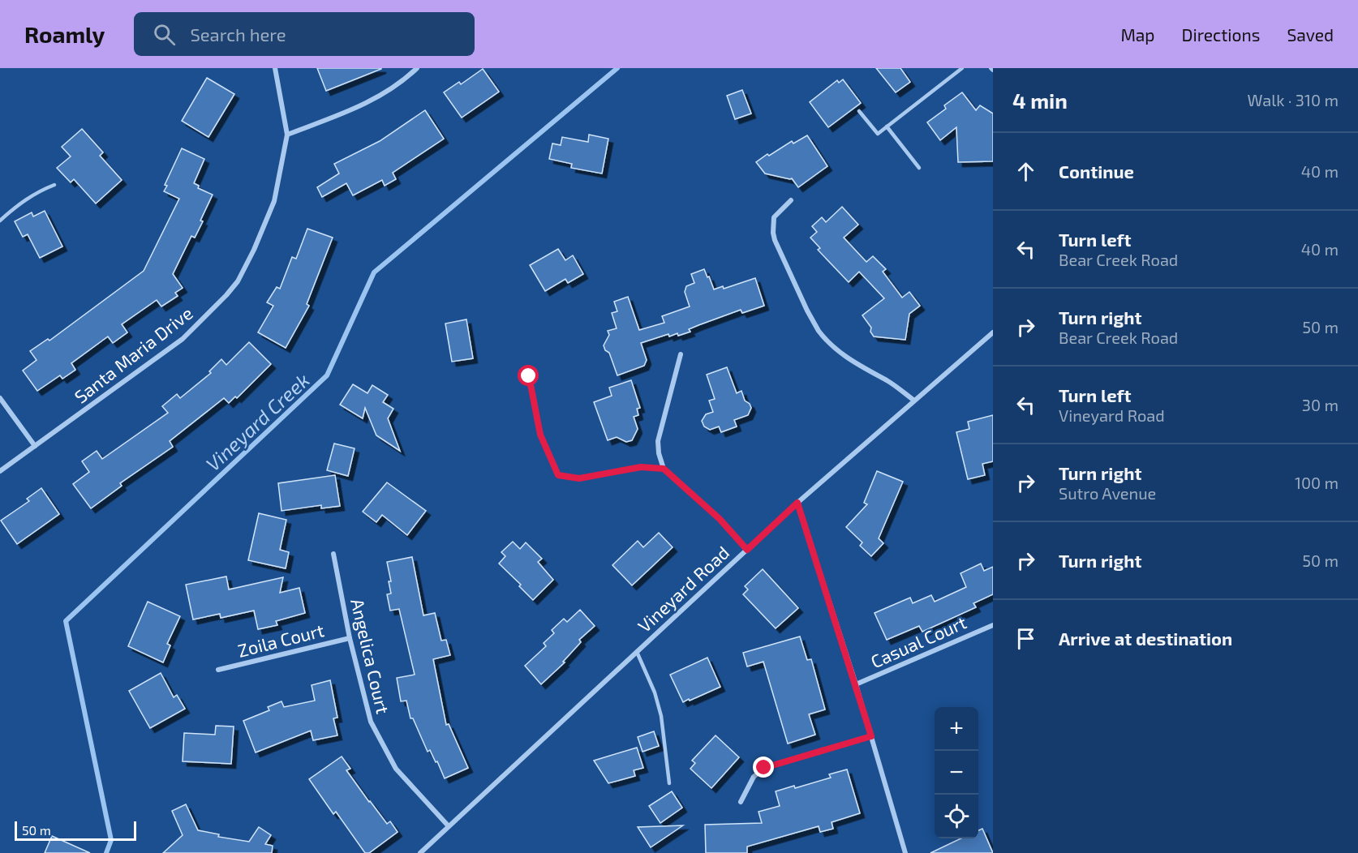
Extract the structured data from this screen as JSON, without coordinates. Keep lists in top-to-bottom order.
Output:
{
  "streets": {
    "street": [
      "Santa Maria Drive",
      "Vineyard Road",
      "Zoila Court",
      "Casual Court",
      "Angelica Court"
    ]
  },
  "crossings": [
    ["Vineyard Road", "Angelica Court"],
    ["Zoila Court", "Angelica Court"]
  ],
  "water": ["Vineyard Creek"],
  "scale_bar": "50 m",
  "page": {
    "header": "Roamly",
    "search": "Search here",
    "nav": ["Map", "Directions", "Saved"],
    "heading": ["4 min", "Walk · 310 m"],
    "list": [
      ["Continue", "40 m"],
      ["Turn left", "Bear Creek Road", "40 m"],
      ["Turn right", "Bear Creek Road", "50 m"],
      ["Turn left", "Vineyard Road", "30 m"],
      ["Turn right", "Sutro Avenue", "100 m"],
      ["Turn right", "50 m"],
      "Arrive at destination"
    ],
    "map_buttons": ["+", "−"],
    "scale": "50 m"
  }
}
